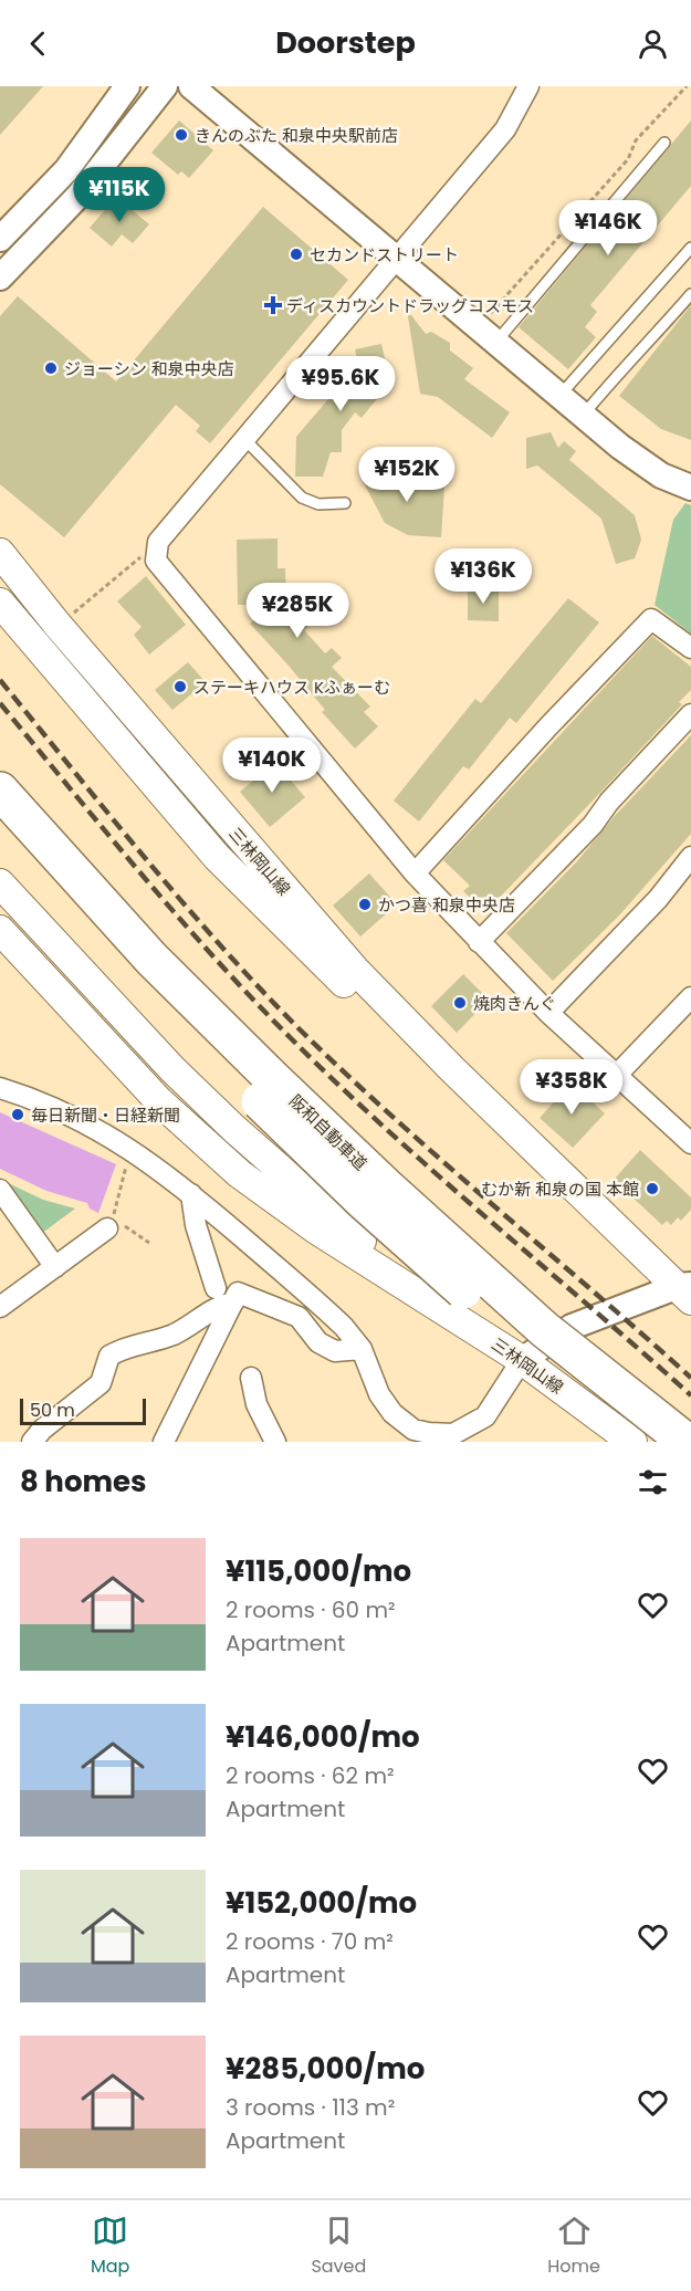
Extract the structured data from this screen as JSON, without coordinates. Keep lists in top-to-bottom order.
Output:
{
  "streets": {
    "highway": ["阪和自動車道"],
    "main road": ["三林岡山線"]
  },
  "places": {
    "other": [
      "きんのぶた 和泉中央駅前店",
      "セカンドストリート",
      "ジョーシン 和泉中央店",
      "ステーキハウス Kふぁーむ",
      "かつ喜 和泉中央店",
      "焼肉きんぐ",
      "毎日新聞・日経新聞",
      "むか新 和泉の国 本館"
    ],
    "health": ["ディスカウントドラッグコスモス"]
  },
  "scale_bar": "50 m",
  "page": {
    "header": "Doorstep",
    "price": [
      "¥115K",
      "¥146K",
      "¥95.6K",
      "¥152K",
      "¥136K",
      "¥285K",
      "¥140K",
      "¥358K"
    ],
    "scale": "50 m",
    "heading": "8 homes",
    "list": [
      {
        "name": "¥115,000/mo",
        "note": "2 rooms · 60 m² · Apartment"
      },
      {
        "name": "¥146,000/mo",
        "note": "2 rooms · 62 m² · Apartment"
      },
      {
        "name": "¥152,000/mo",
        "note": "2 rooms · 70 m² · Apartment"
      },
      {
        "name": "¥285,000/mo",
        "note": "3 rooms · 113 m² · Apartment"
      }
    ],
    "tabs": ["Map", "Saved", "Home"]
  }
}
